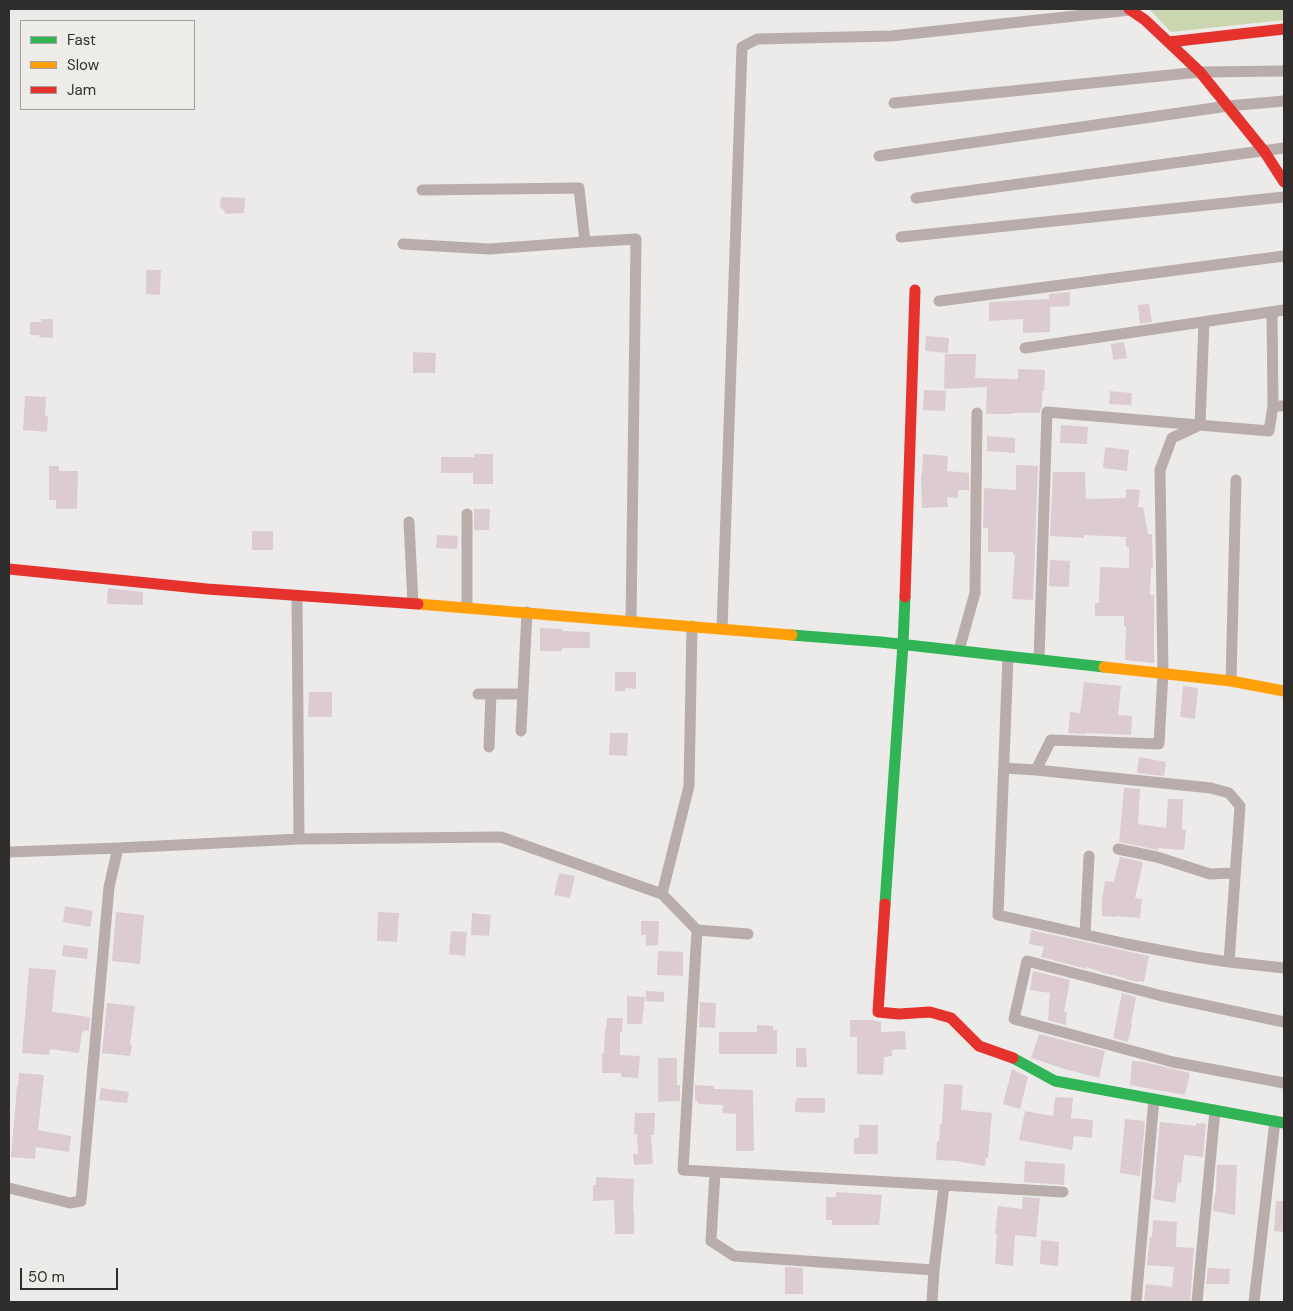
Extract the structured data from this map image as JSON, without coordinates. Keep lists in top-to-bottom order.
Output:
{
  "legend": ["Fast", "Slow", "Jam"],
  "scale_bar": "50 m"
}
